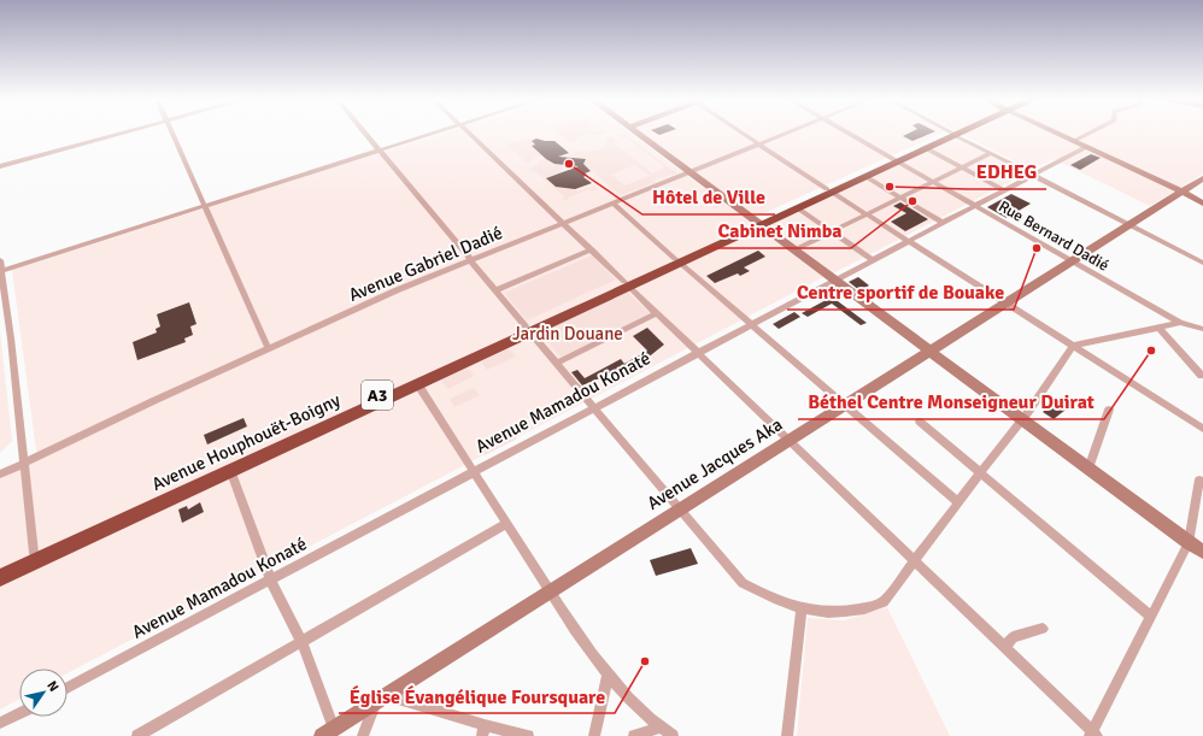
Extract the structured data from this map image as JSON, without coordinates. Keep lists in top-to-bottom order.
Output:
{
  "streets": {
    "highway": ["A3", "Avenue Houphouët-Boigny"],
    "street": [
      "Rue Bernard Dadié",
      "Avenue Gabriel Dadié",
      "Avenue Mamadou Konaté",
      "Avenue Jacques Aka"
    ]
  },
  "crossings": [
    ["Rue Bernard Dadié", "Avenue Mamadou Konaté"],
    ["Rue Bernard Dadié", "Avenue Houphouët-Boigny"],
    ["Rue Bernard Dadié", "Avenue Jacques Aka"]
  ],
  "parks": ["Jardin Douane"],
  "places": [
    "Hôtel de Ville",
    "EDHEG",
    "Cabinet Nimba",
    "Centre sportif de Bouake",
    "Béthel Centre Monseigneur Duirat",
    "Église Évangélique Foursquare"
  ],
  "north": "top right"
}
